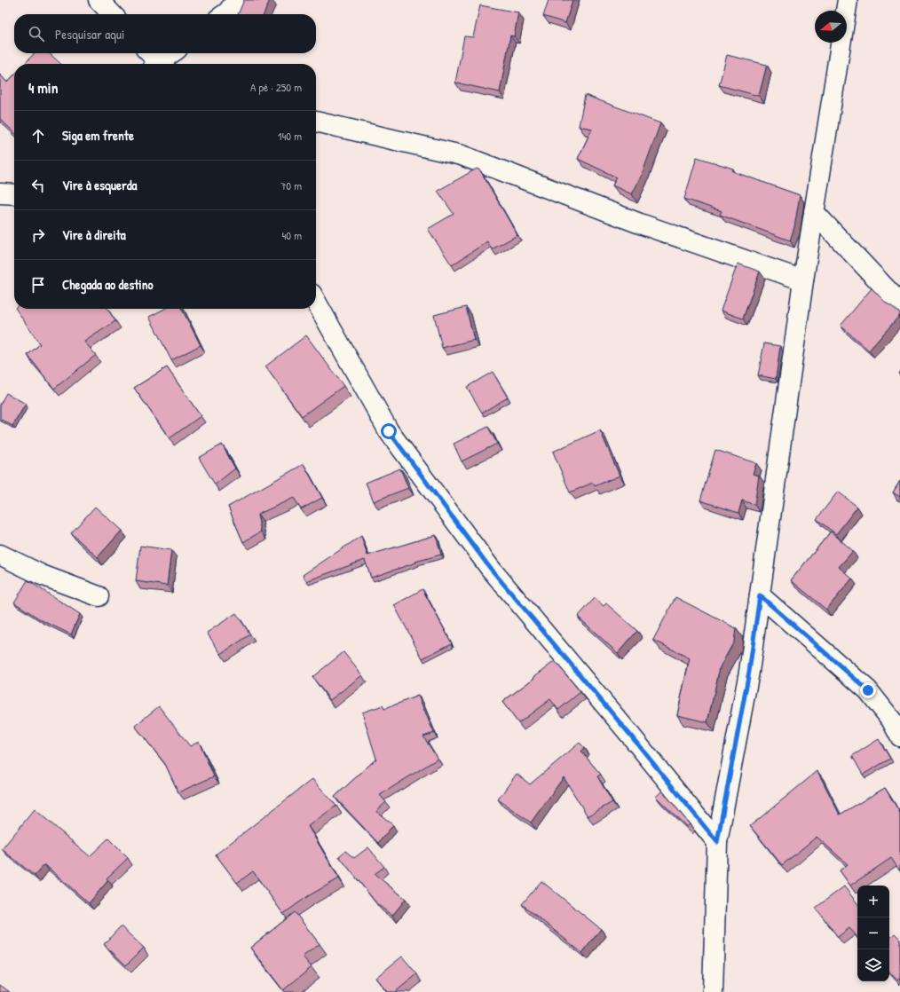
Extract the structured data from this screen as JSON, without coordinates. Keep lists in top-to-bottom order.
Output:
{
  "north": "left",
  "page": {
    "search": "Pesquisar aqui",
    "heading": ["4 min", "A pé · 250 m"],
    "list": [
      ["Siga em frente", "140 m"],
      ["Vire à esquerda", "70 m"],
      ["Vire à direita", "40 m"],
      "Chegada ao destino"
    ],
    "map_buttons": ["+", "−"]
  }
}
